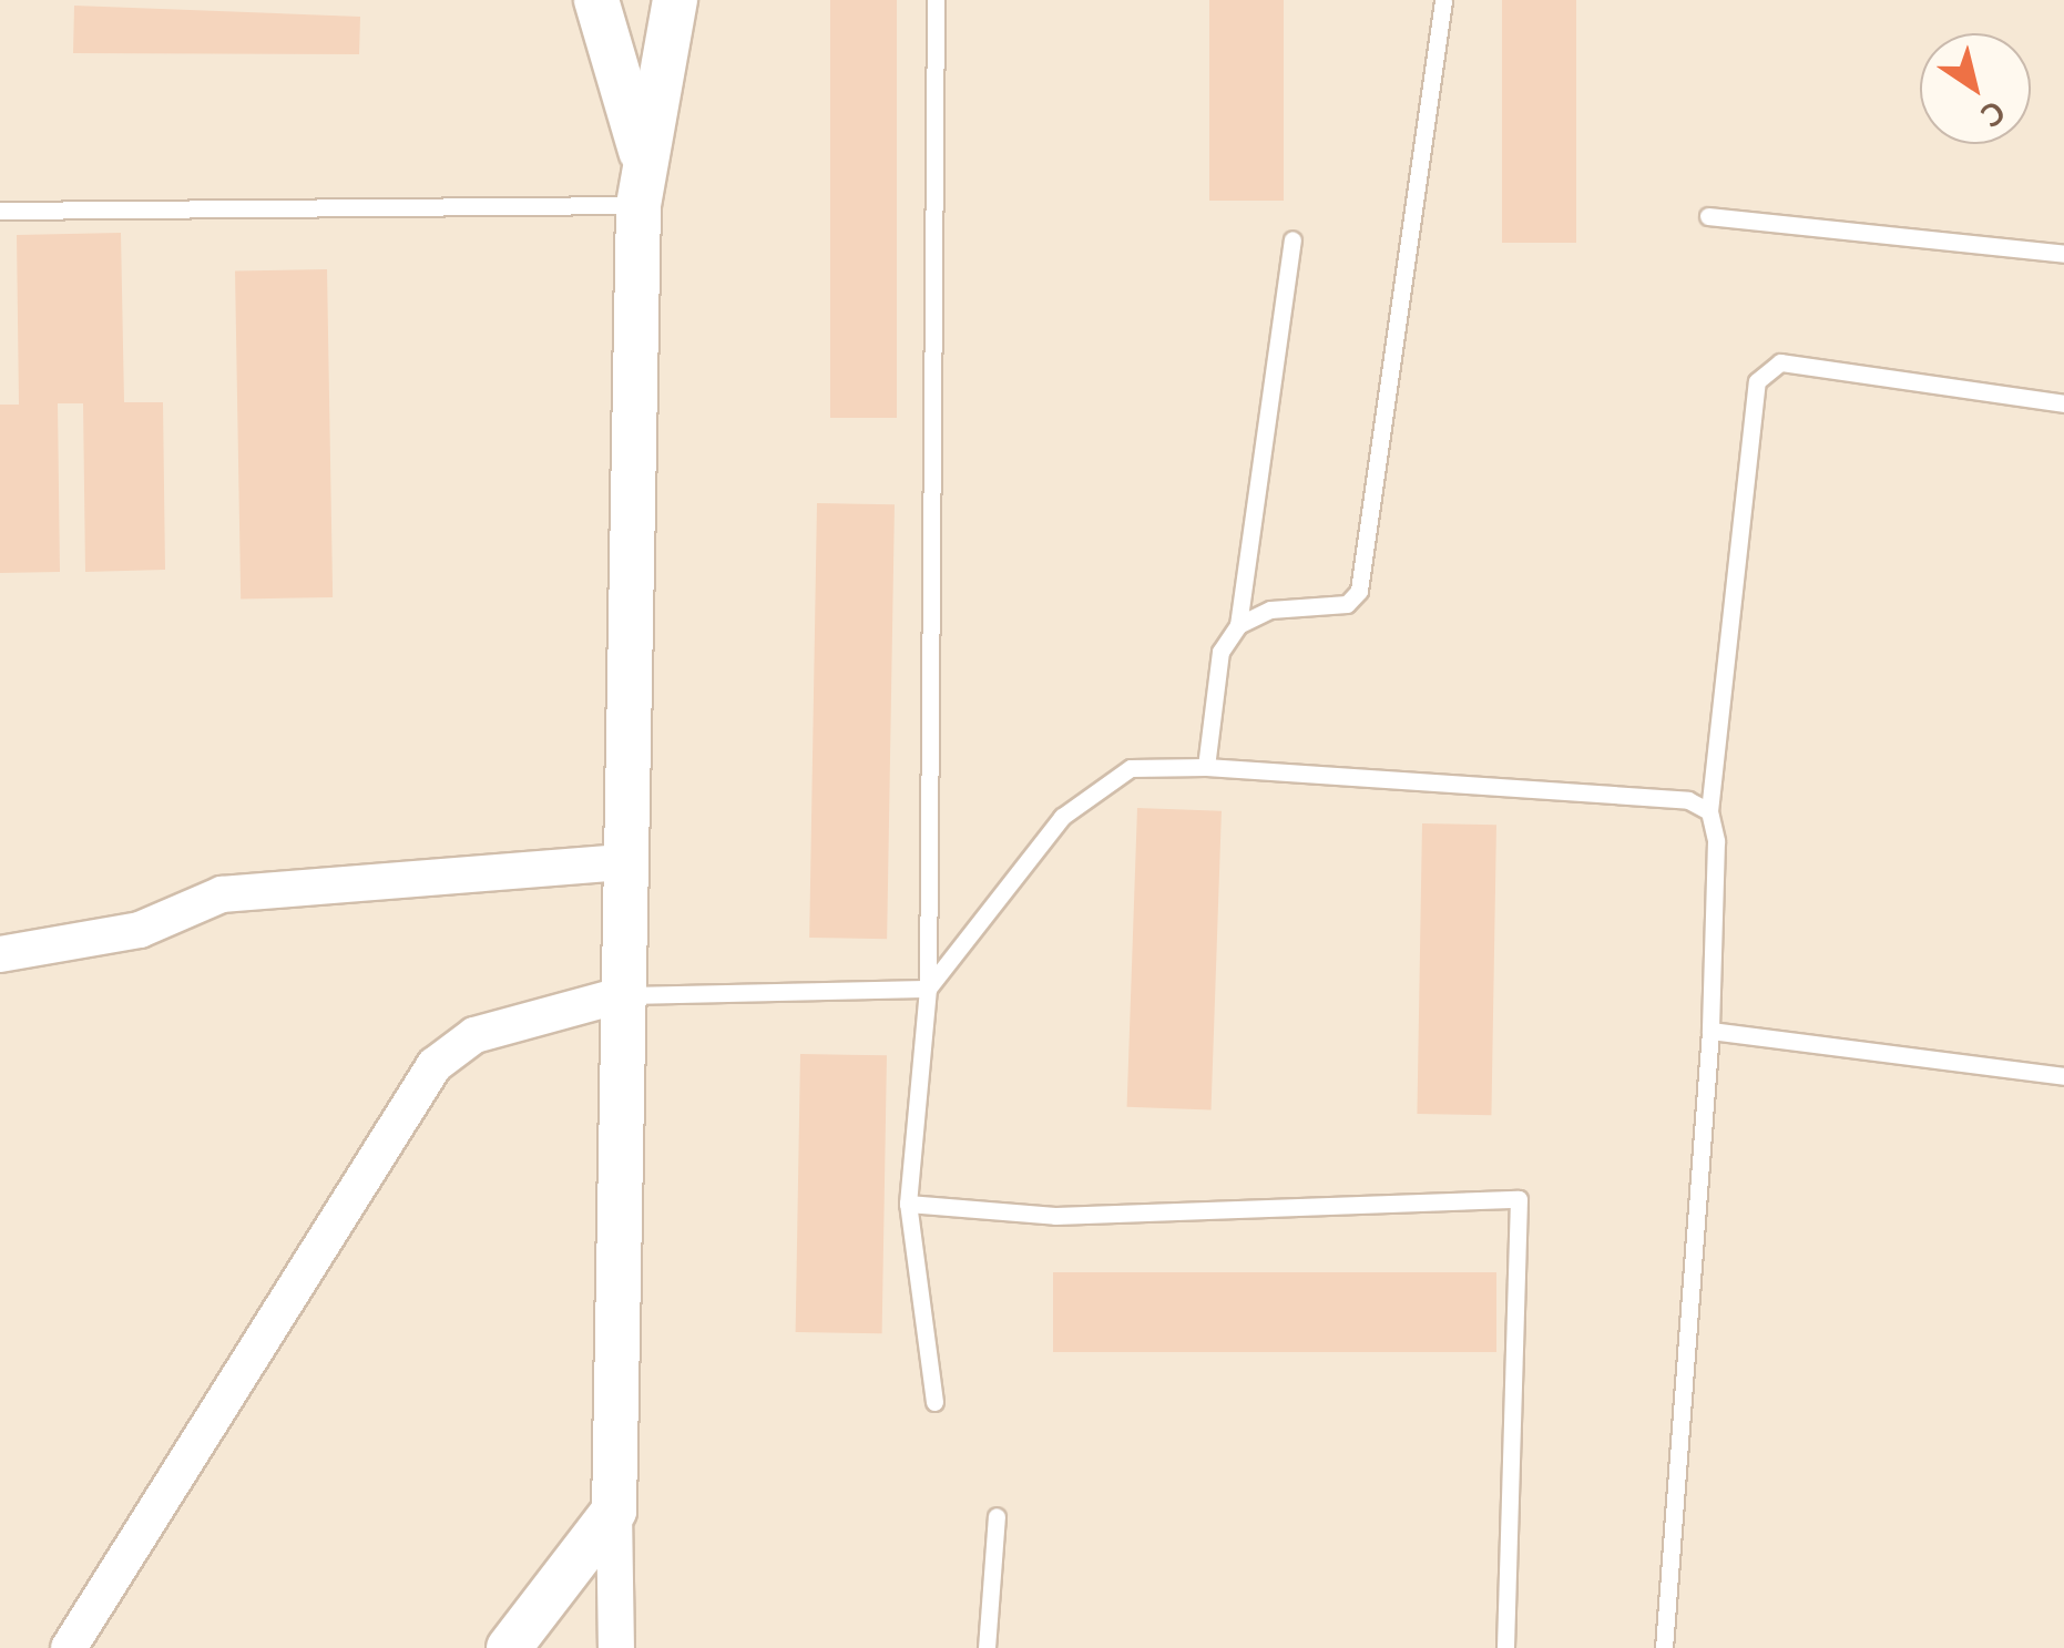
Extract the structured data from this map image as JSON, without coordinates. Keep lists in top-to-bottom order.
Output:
{
  "north": "bottom right"
}
